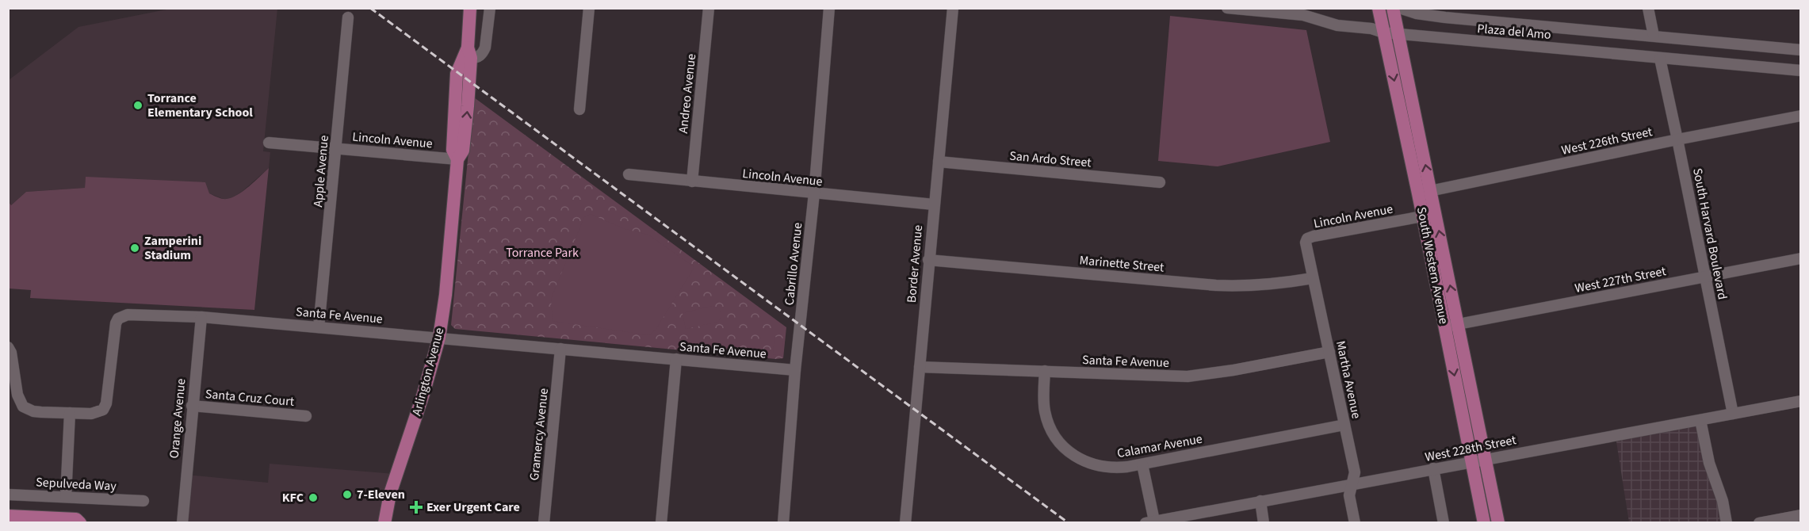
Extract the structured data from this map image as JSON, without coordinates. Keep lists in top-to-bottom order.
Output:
{
  "streets": {
    "main road": ["South Western Avenue", "Arlington Avenue"],
    "street": [
      "Plaza del Amo",
      "Andreo Avenue",
      "Lincoln Avenue",
      "West 226th Street",
      "San Ardo Street",
      "Apple Avenue",
      "South Harvard Boulevard",
      "Cabrillo Avenue",
      "Border Avenue",
      "Marinette Street",
      "West 227th Street",
      "Santa Fe Avenue",
      "Martha Avenue",
      "Santa Cruz Court",
      "Orange Avenue",
      "Gramercy Avenue",
      "Calamar Avenue",
      "West 228th Street",
      "Sepulveda Way"
    ]
  },
  "crossings": [
    ["Plaza del Amo", "South Harvard Boulevard"],
    ["Plaza del Amo", "South Western Avenue"],
    ["Andreo Avenue", "Lincoln Avenue"],
    ["Lincoln Avenue", "Apple Avenue"],
    ["Lincoln Avenue", "Cabrillo Avenue"],
    ["Lincoln Avenue", "Border Avenue"],
    ["Lincoln Avenue", "South Western Avenue"],
    ["Lincoln Avenue", "Arlington Avenue"],
    ["Lincoln Avenue", "Martha Avenue"],
    ["West 226th Street", "South Harvard Boulevard"],
    ["West 226th Street", "South Western Avenue"],
    ["San Ardo Street", "Border Avenue"],
    ["Apple Avenue", "Santa Fe Avenue"],
    ["South Harvard Boulevard", "West 227th Street"],
    ["South Harvard Boulevard", "West 228th Street"],
    ["Cabrillo Avenue", "Santa Fe Avenue"],
    ["Border Avenue", "Marinette Street"],
    ["Border Avenue", "Santa Fe Avenue"],
    ["Marinette Street", "Martha Avenue"],
    ["South Western Avenue", "West 227th Street"],
    ["South Western Avenue", "West 228th Street"],
    ["Santa Fe Avenue", "Arlington Avenue"],
    ["Santa Fe Avenue", "Martha Avenue"],
    ["Santa Fe Avenue", "Orange Avenue"],
    ["Santa Fe Avenue", "Gramercy Avenue"],
    ["Santa Fe Avenue", "Calamar Avenue"],
    ["Martha Avenue", "Calamar Avenue"],
    ["Martha Avenue", "West 228th Street"],
    ["Santa Cruz Court", "Orange Avenue"]
  ],
  "parks": ["Torrance Park"],
  "places": {
    "other": [
      "Torrance Elementary School",
      "Zamperini Stadium",
      "7-Eleven",
      "KFC"
    ],
    "health": ["Exer Urgent Care"]
  }
}
